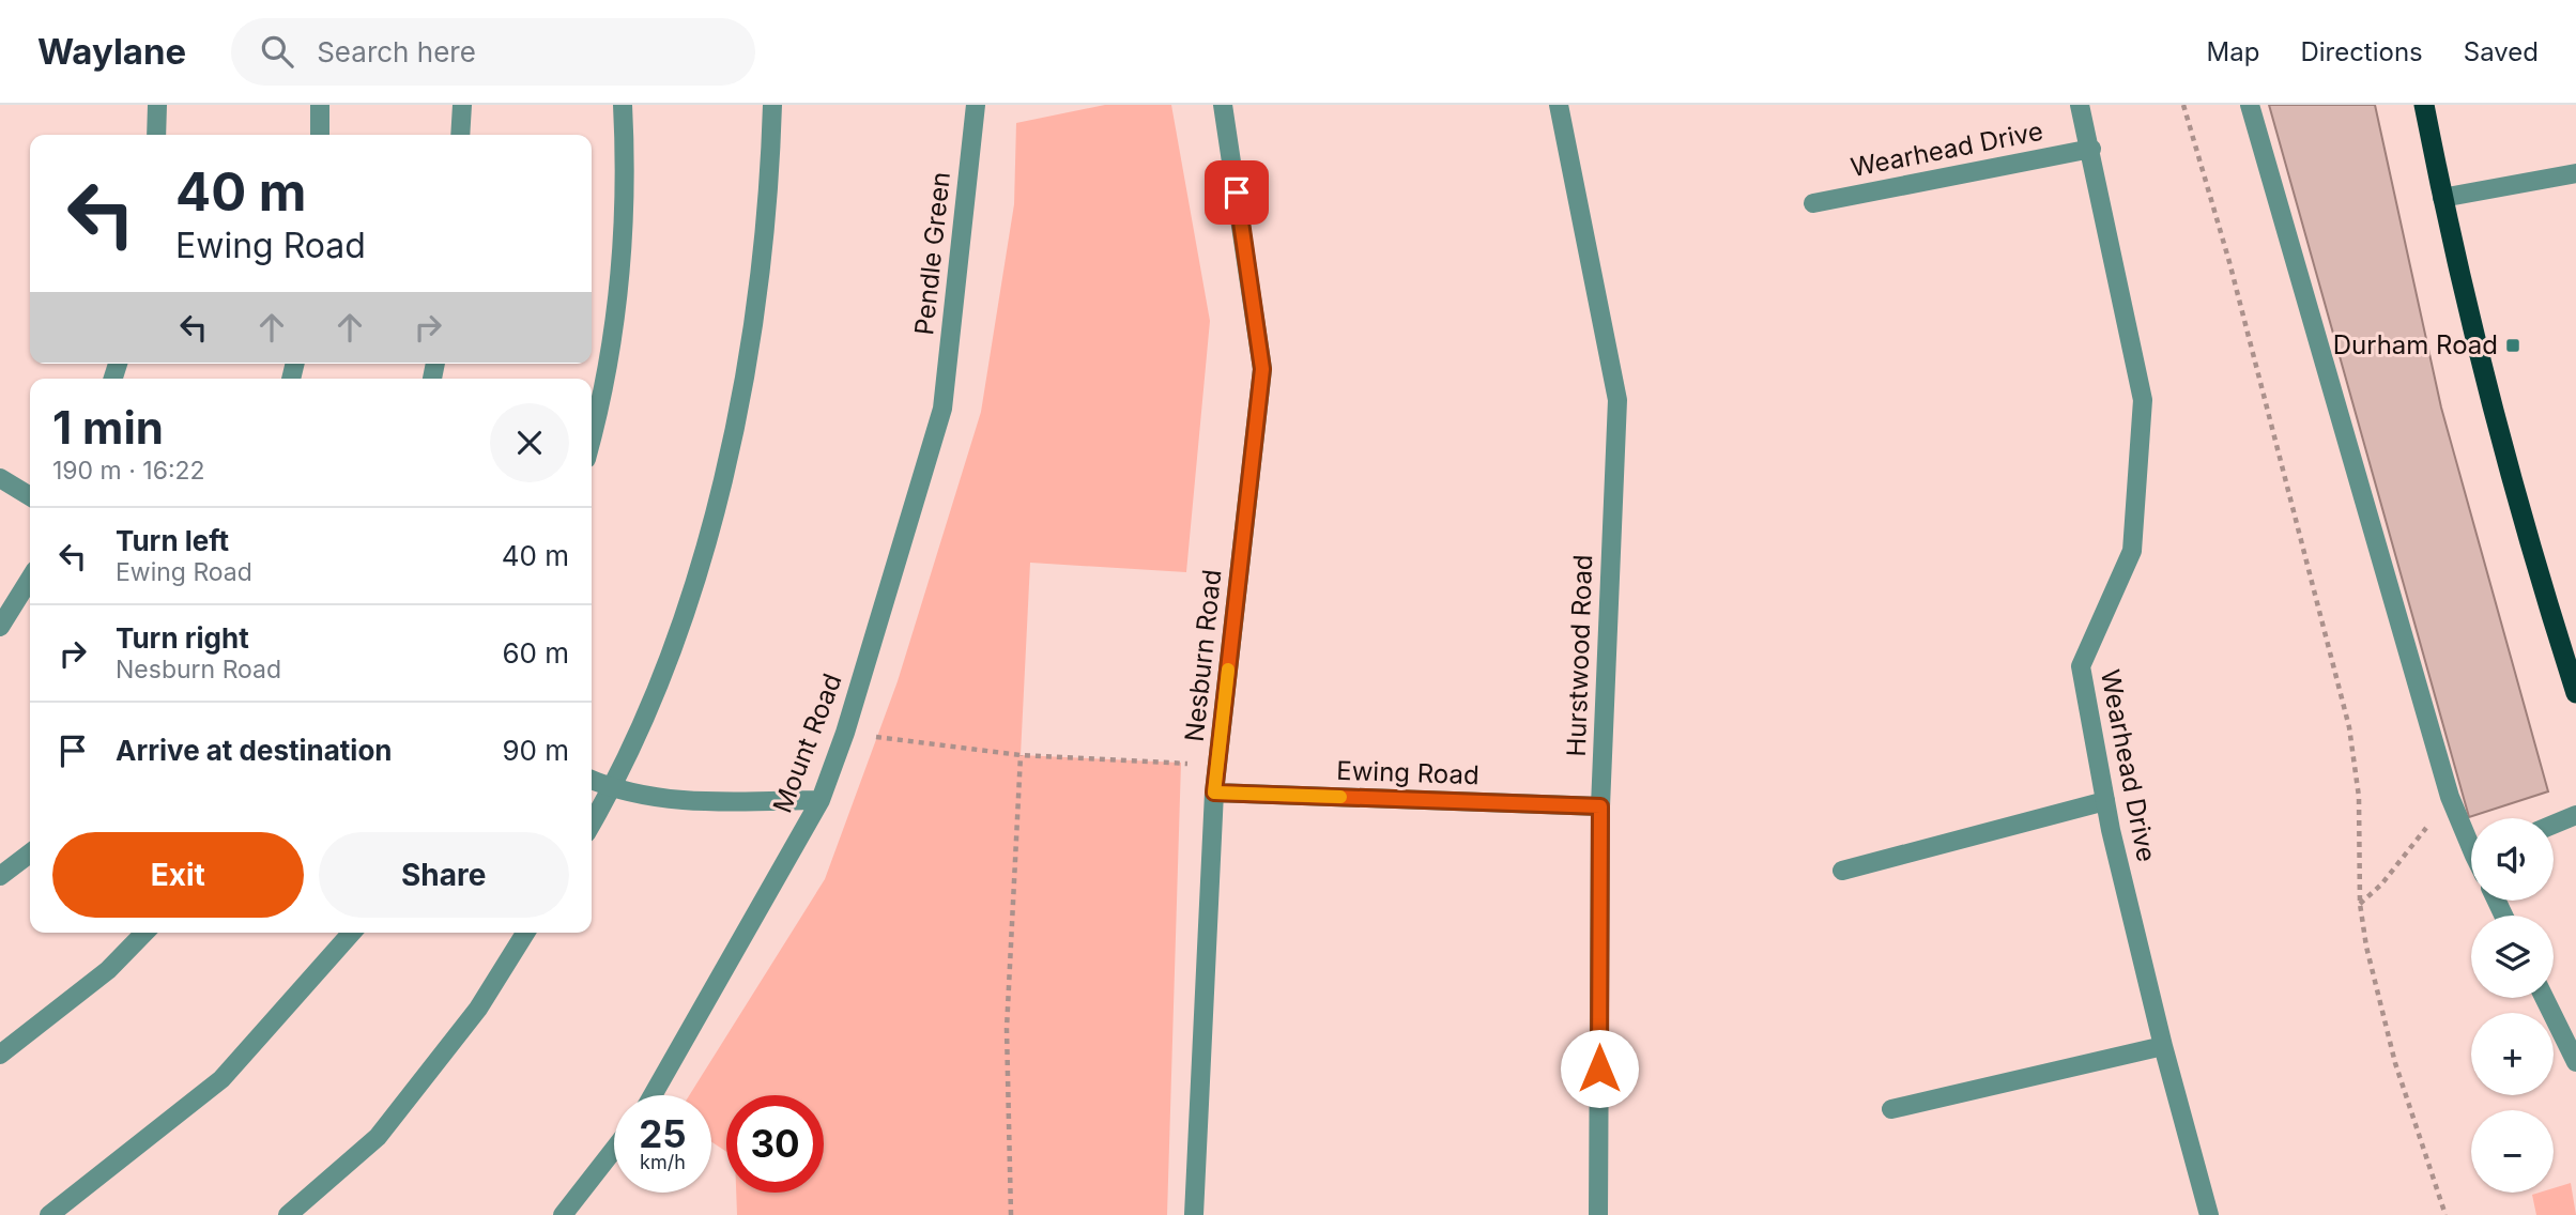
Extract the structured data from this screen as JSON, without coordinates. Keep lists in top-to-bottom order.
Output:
{
  "streets": {
    "street": [
      "Wearhead Drive",
      "Pendle Green",
      "Nesburn Road",
      "Hurstwood Road",
      "Mount Road",
      "Ewing Road"
    ]
  },
  "crossings": [
    ["Pendle Green", "Mount Road"],
    ["Nesburn Road", "Ewing Road"],
    ["Hurstwood Road", "Ewing Road"]
  ],
  "places": {
    "transit": ["Durham Road"]
  },
  "page": {
    "header": "Waylane",
    "search": "Search here",
    "nav": ["Map", "Directions", "Saved"],
    "turn": ["40 m", "Ewing Road"],
    "heading": ["1 min", "190 m · 16:22"],
    "list": [
      {
        "name": "Turn left",
        "note": "Ewing Road",
        "value": "40 m"
      },
      {
        "name": "Turn right",
        "note": "Nesburn Road",
        "value": "60 m"
      },
      {
        "name": "Arrive at destination",
        "value": "90 m"
      }
    ],
    "buttons": ["Exit", "Share"],
    "map_buttons": ["+", "−"],
    "speed": "25 km/h",
    "limit": "30"
  }
}
